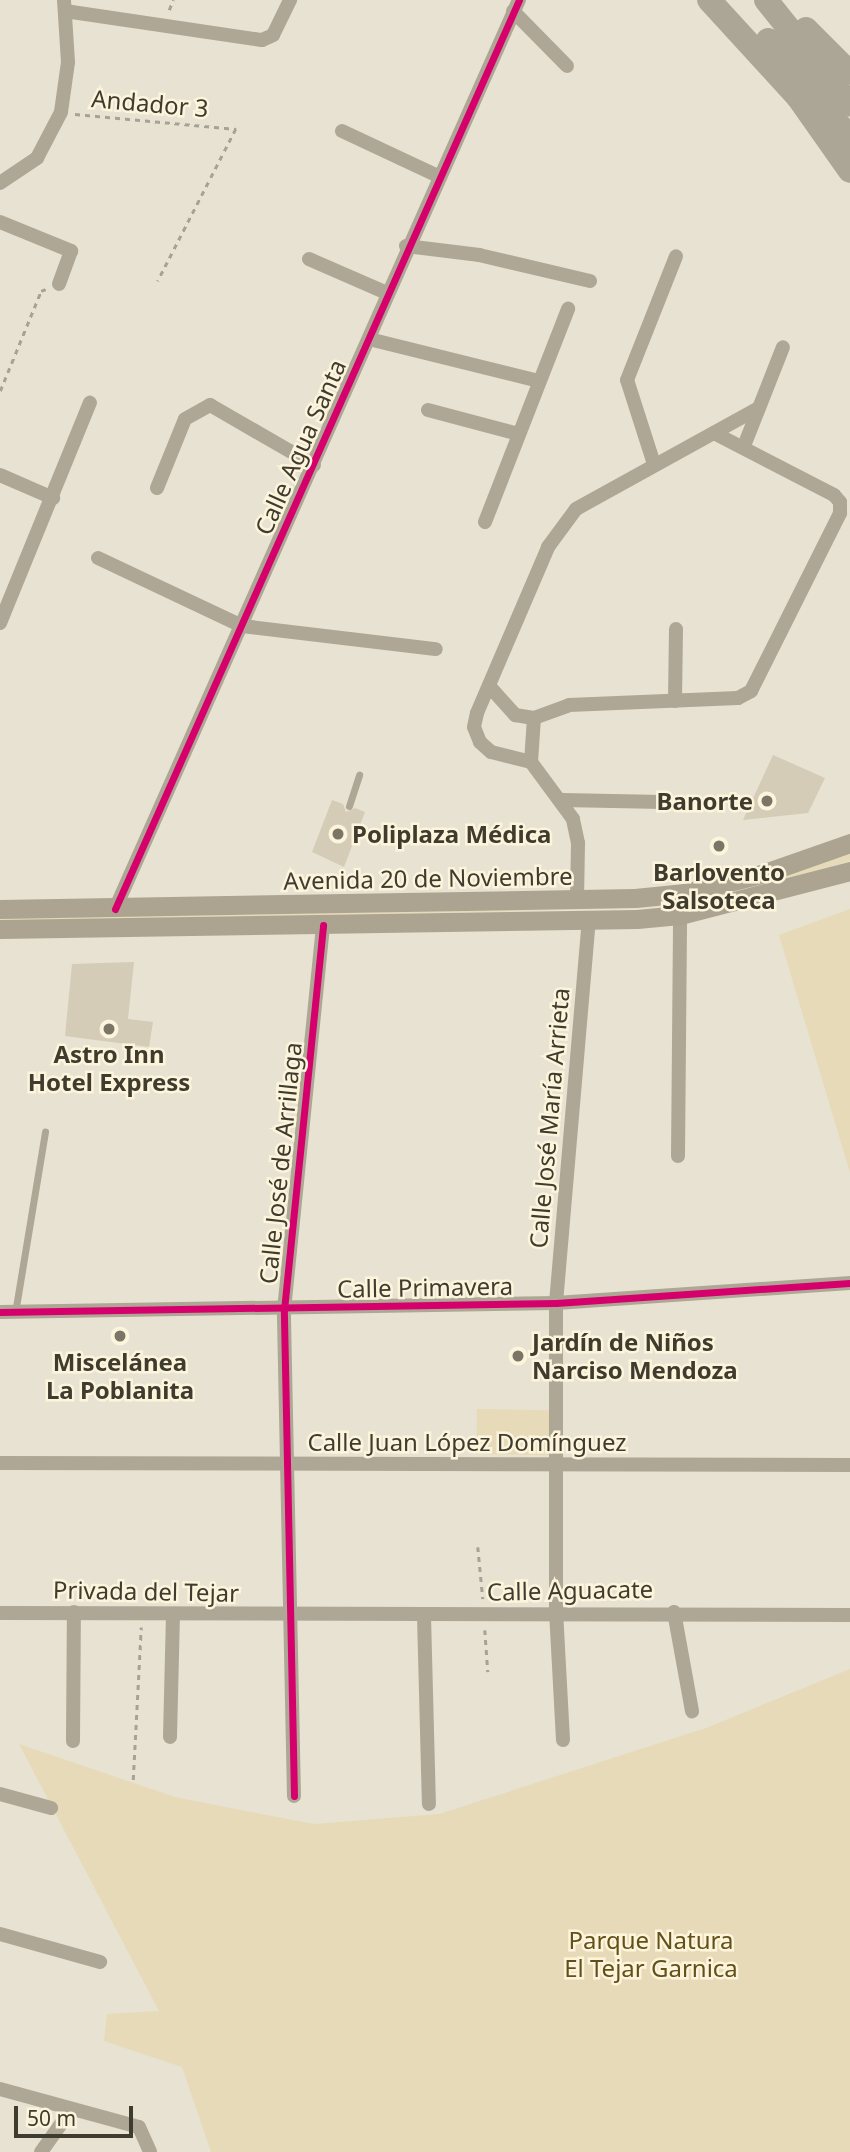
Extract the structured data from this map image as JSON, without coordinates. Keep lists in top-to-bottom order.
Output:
{
  "streets": {
    "main road": ["Avenida 20 de Noviembre"],
    "street": [
      "Calle Agua Santa",
      "Calle José María Arrieta",
      "Calle José de Arrillaga",
      "Calle Primavera",
      "Calle Juan López Domínguez",
      "Calle Aguacate",
      "Privada del Tejar"
    ],
    "path": ["Andador 3"]
  },
  "crossings": [
    ["Calle Agua Santa", "Avenida 20 de Noviembre"],
    ["Avenida 20 de Noviembre", "Calle José María Arrieta"],
    ["Avenida 20 de Noviembre", "Calle José de Arrillaga"],
    ["Calle José María Arrieta", "Calle Primavera"],
    ["Calle José María Arrieta", "Calle Juan López Domínguez"],
    ["Calle José María Arrieta", "Calle Aguacate"],
    ["Calle José de Arrillaga", "Calle Primavera"],
    ["Calle José de Arrillaga", "Calle Juan López Domínguez"],
    ["Calle José de Arrillaga", "Calle Aguacate"],
    ["Calle José de Arrillaga", "Privada del Tejar"],
    ["Calle Aguacate", "Privada del Tejar"]
  ],
  "parks": ["Parque Natura El Tejar Garnica"],
  "places": [
    "Banorte",
    "Poliplaza Médica",
    "Barlovento Salsoteca",
    "Astro Inn Hotel Express",
    "Miscelánea La Poblanita",
    "Jardín de Niños Narciso Mendoza"
  ],
  "scale_bar": "50 m"
}
